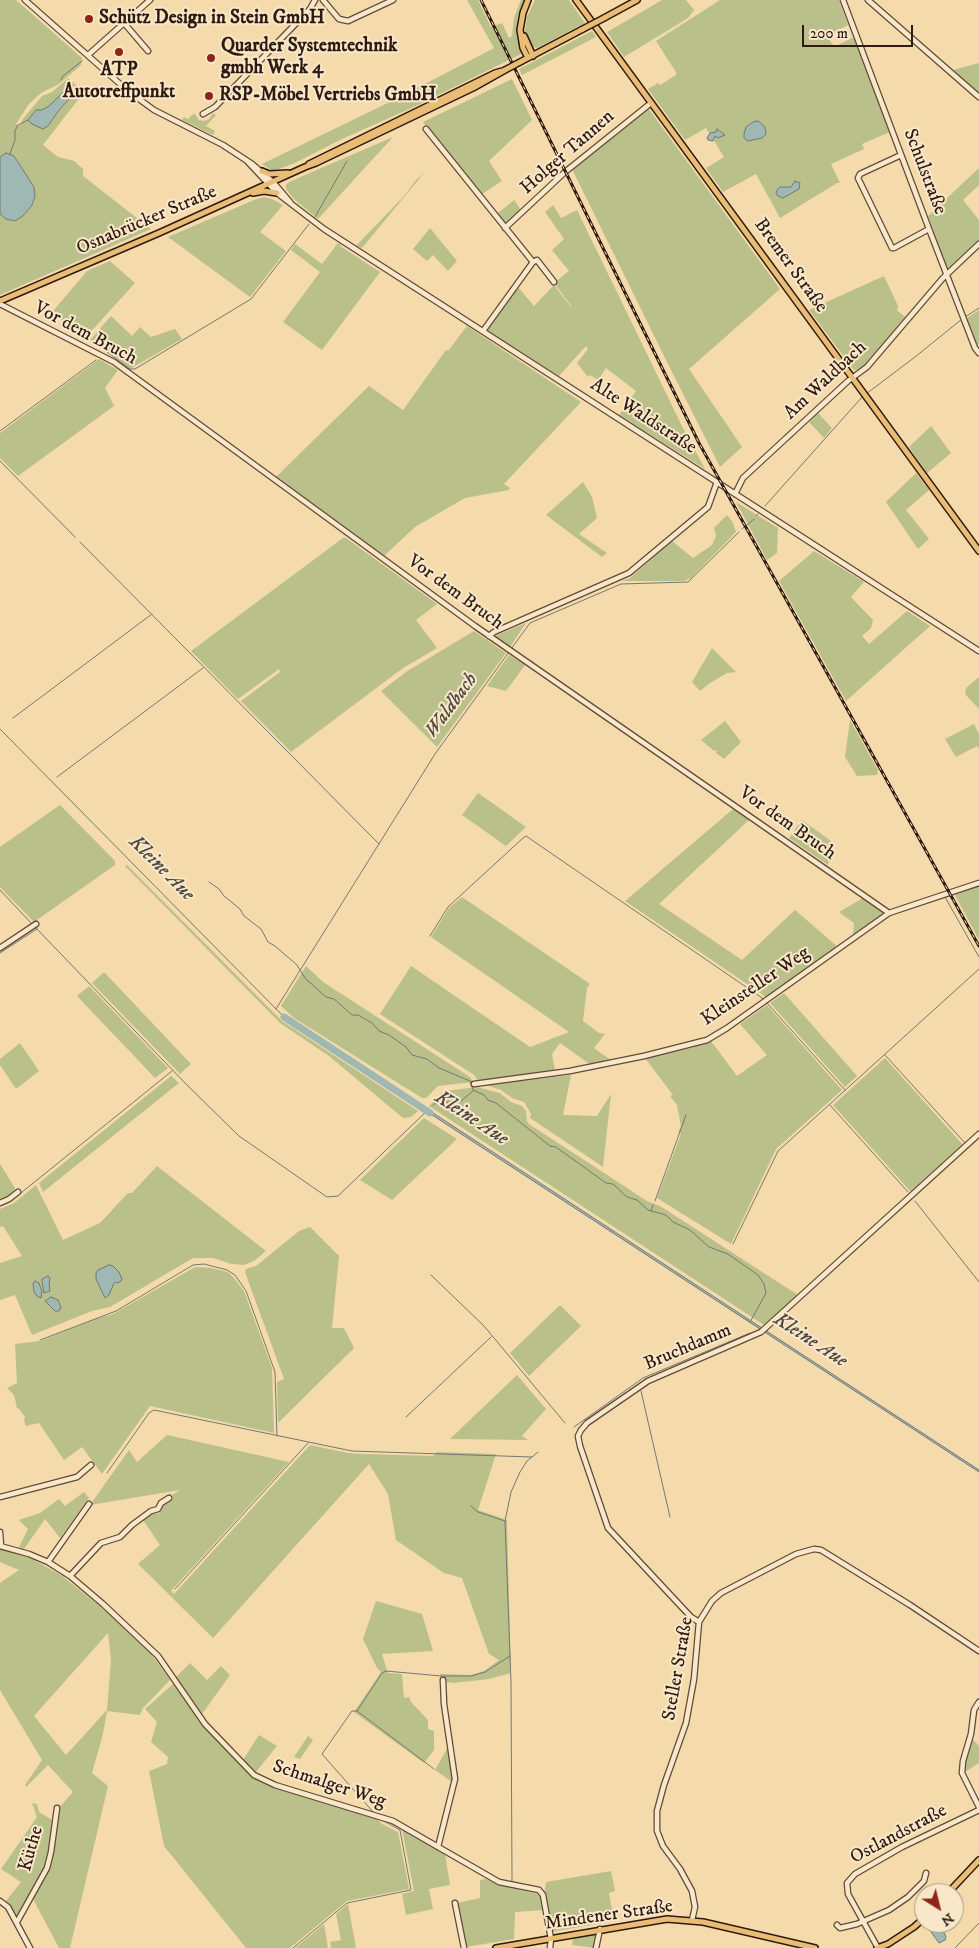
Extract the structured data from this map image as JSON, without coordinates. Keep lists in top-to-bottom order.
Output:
{
  "streets": {
    "main road": ["Osnabrücker Straße", "Bremer Straße", "Mindener Straße"],
    "street": [
      "Holger Tannen",
      "Schulstraße",
      "Vor dem Bruch",
      "Am Waldbach",
      "Alte Waldstraße",
      "Kleinsteller Weg",
      "Bruchdamm",
      "Steller Straße",
      "Schmalger Weg",
      "Ostlandstraße",
      "Küthe"
    ]
  },
  "crossings": [
    ["Holger Tannen", "Bremer Straße"],
    ["Schulstraße", "Am Waldbach"],
    ["Osnabrücker Straße", "Vor dem Bruch"],
    ["Osnabrücker Straße", "Alte Waldstraße"],
    ["Bremer Straße", "Am Waldbach"],
    ["Vor dem Bruch", "Kleinsteller Weg"],
    ["Am Waldbach", "Alte Waldstraße"],
    ["Bruchdamm", "Steller Straße"],
    ["Steller Straße", "Mindener Straße"],
    ["Schmalger Weg", "Mindener Straße"]
  ],
  "water": ["Waldbach", "Kleine Aue"],
  "places": [
    "Schütz Design in Stein GmbH",
    "ATP Autotreffpunkt",
    "Quarder Systemtechnik gmbh Werk 4",
    "RSP-Möbel Vertriebs GmbH"
  ],
  "scale_bar": "200 m",
  "north": "bottom right"
}
